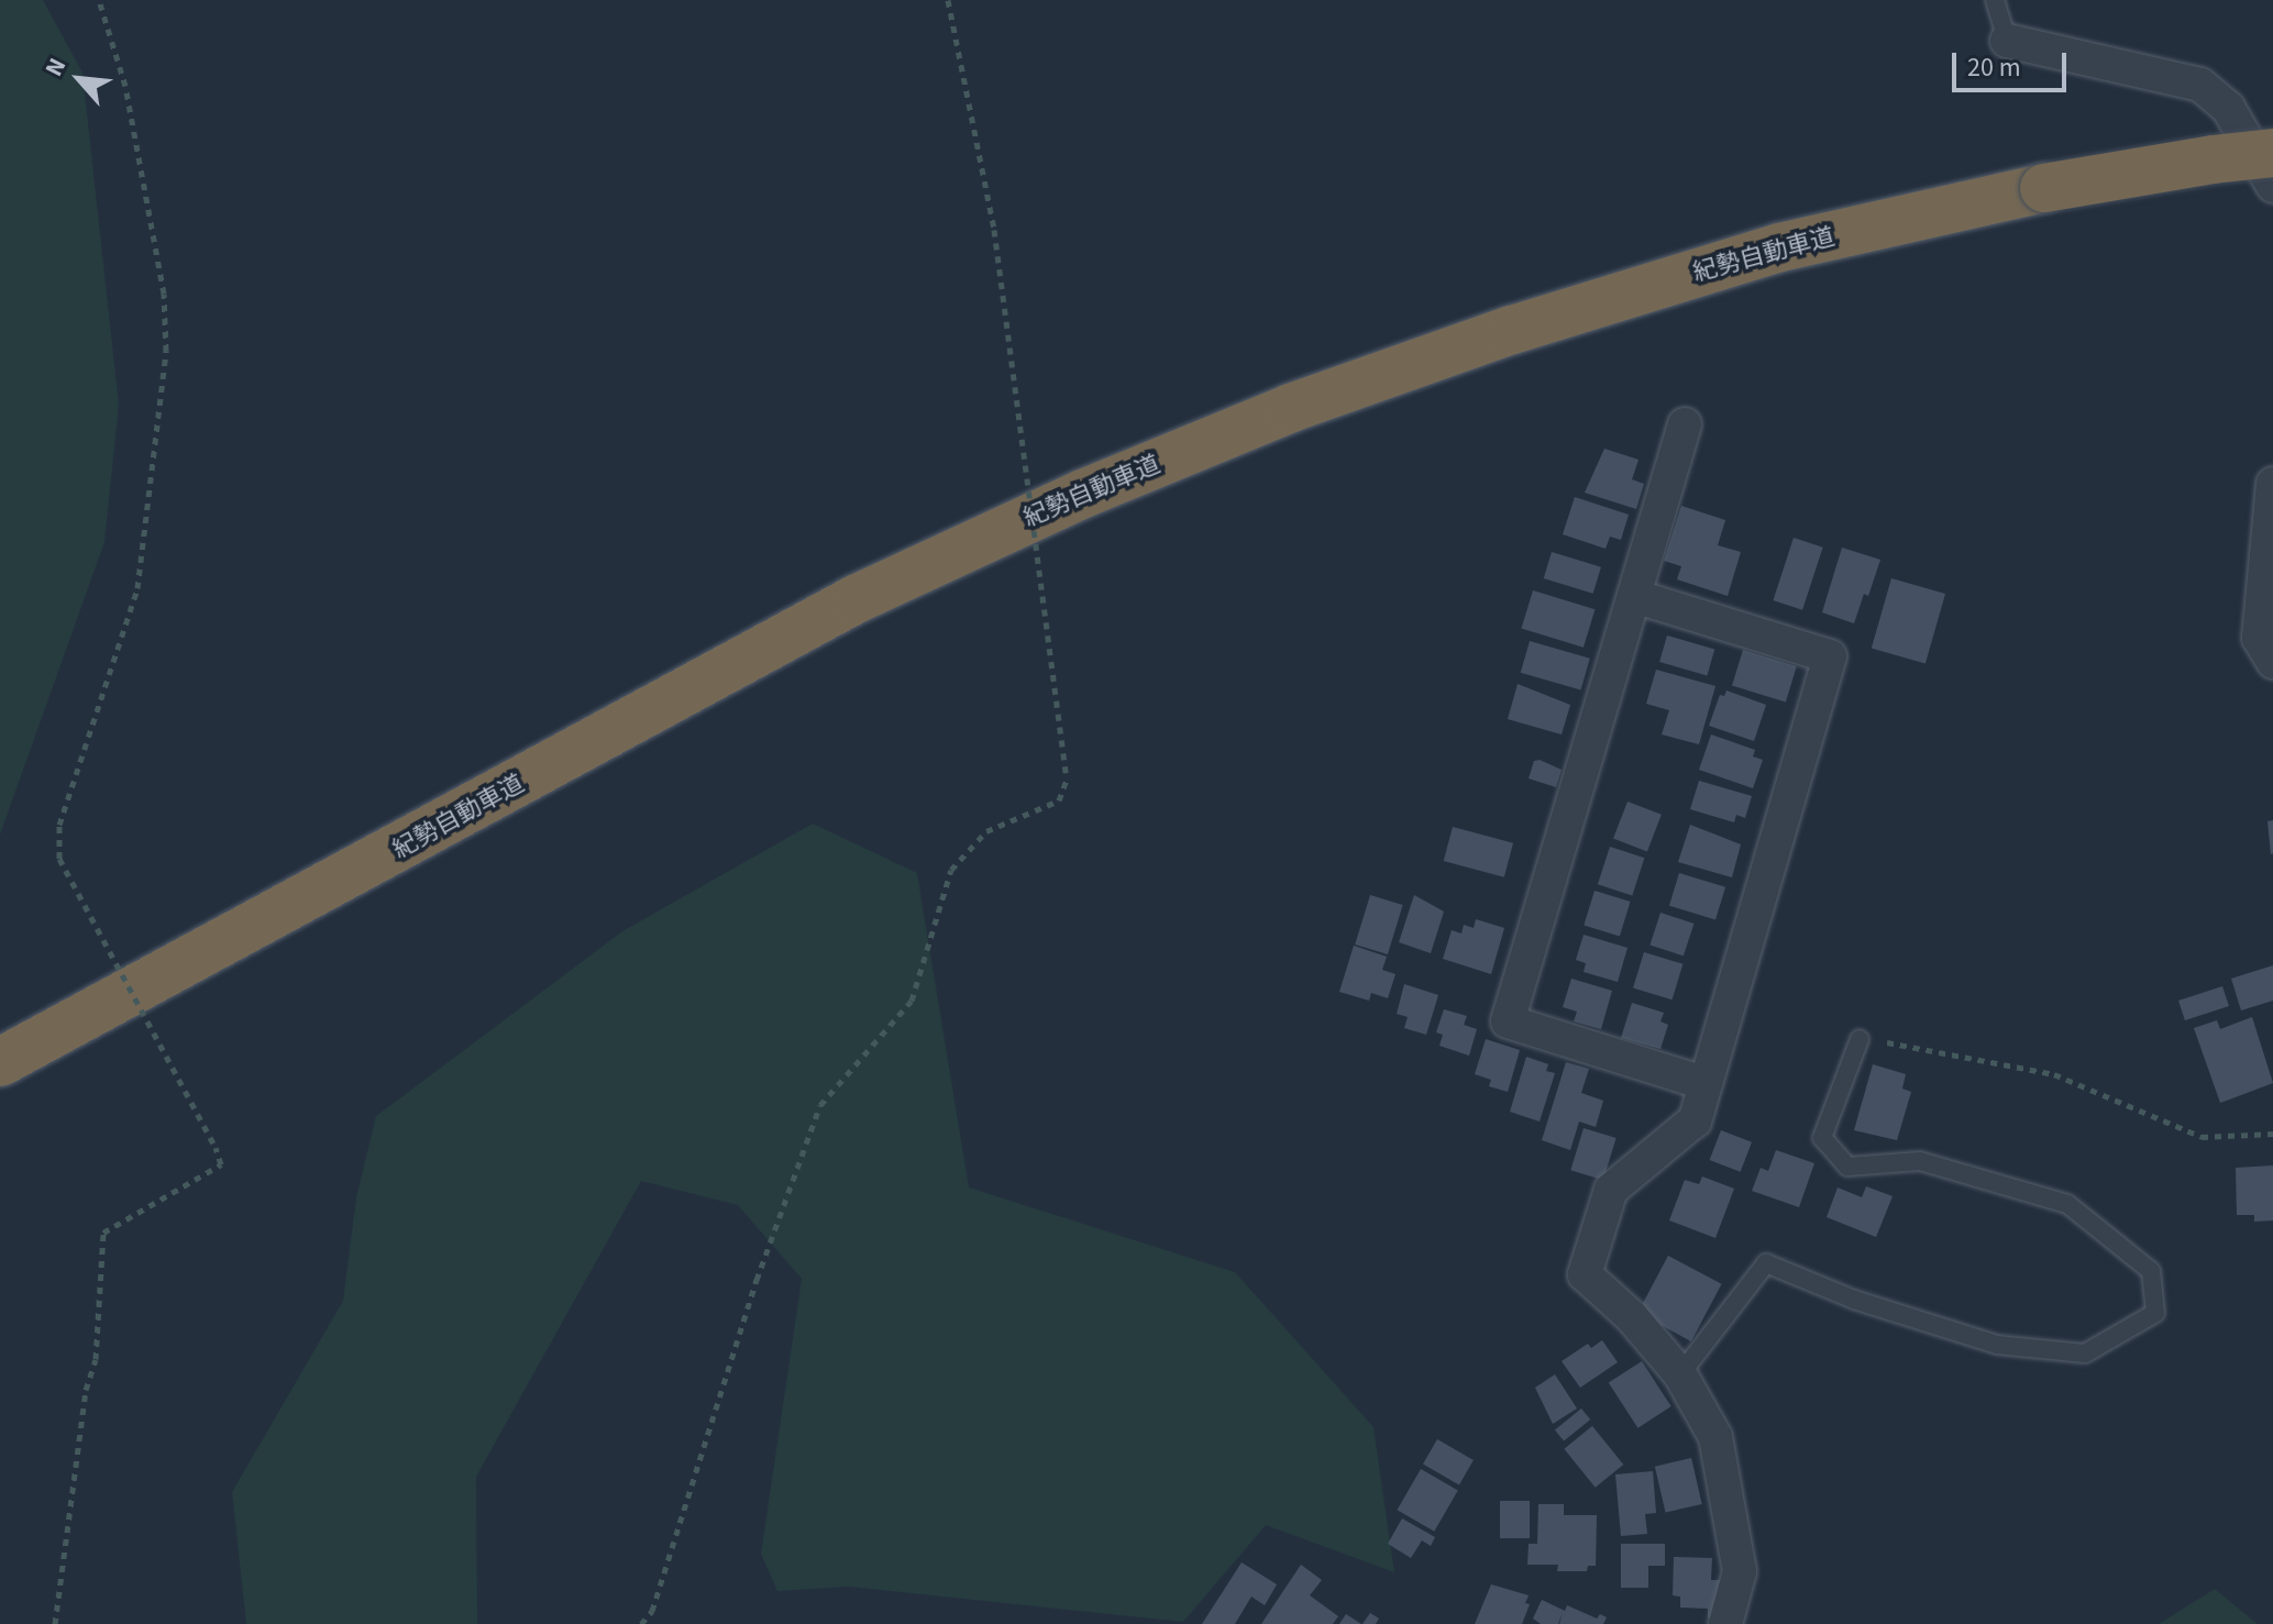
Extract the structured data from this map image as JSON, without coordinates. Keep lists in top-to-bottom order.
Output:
{
  "streets": {
    "highway": ["紀勢自動車道"]
  },
  "scale_bar": "20 m",
  "north": "top left"
}
